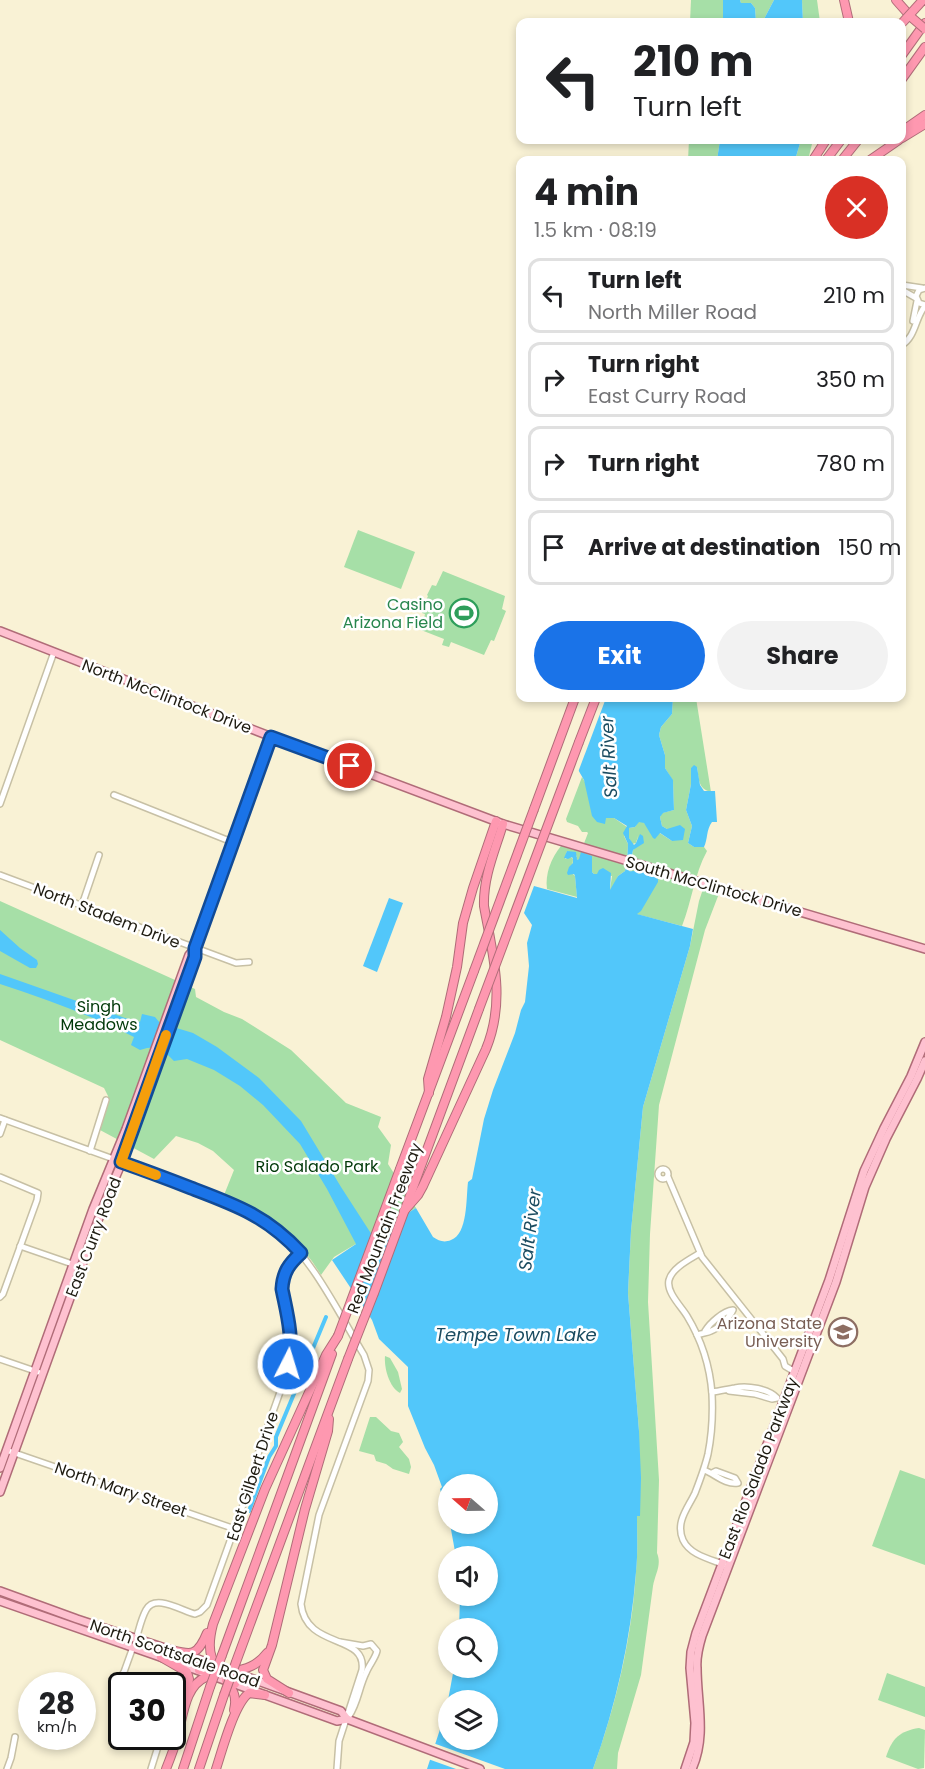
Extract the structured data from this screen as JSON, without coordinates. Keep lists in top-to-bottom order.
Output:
{
  "streets": {
    "highway": ["Red Mountain Freeway"],
    "main road": [
      "North McClintock Drive",
      "South McClintock Drive",
      "East Curry Road",
      "East Rio Salado Parkway",
      "North Scottsdale Road"
    ],
    "street": ["North Stadem Drive", "East Gilbert Drive", "North Mary Street"]
  },
  "crossings": [
    ["North McClintock Drive", "South McClintock Drive"],
    ["North McClintock Drive", "East Curry Road"],
    ["North Stadem Drive", "East Curry Road"],
    ["East Curry Road", "North Mary Street"],
    ["East Gilbert Drive", "North Mary Street"],
    ["East Gilbert Drive", "North Scottsdale Road"]
  ],
  "water": ["Salt River", "Tempe Town Lake"],
  "parks": ["Singh Meadows", "Rio Salado Park"],
  "places": {
    "sports": ["Casino Arizona Field"],
    "school or university": ["Arizona State University"]
  },
  "north": "left",
  "page": {
    "turn": ["210 m", "Turn left"],
    "heading": ["4 min", "1.5 km · 08:19"],
    "list": [
      {
        "name": "Turn left",
        "note": "North Miller Road",
        "value": "210 m"
      },
      {
        "name": "Turn right",
        "note": "East Curry Road",
        "value": "350 m"
      },
      {
        "name": "Turn right",
        "value": "780 m"
      },
      {
        "name": "Arrive at destination",
        "value": "150 m"
      }
    ],
    "buttons": ["Exit", "Share"],
    "speed": "28 km/h",
    "limit": "30"
  }
}
